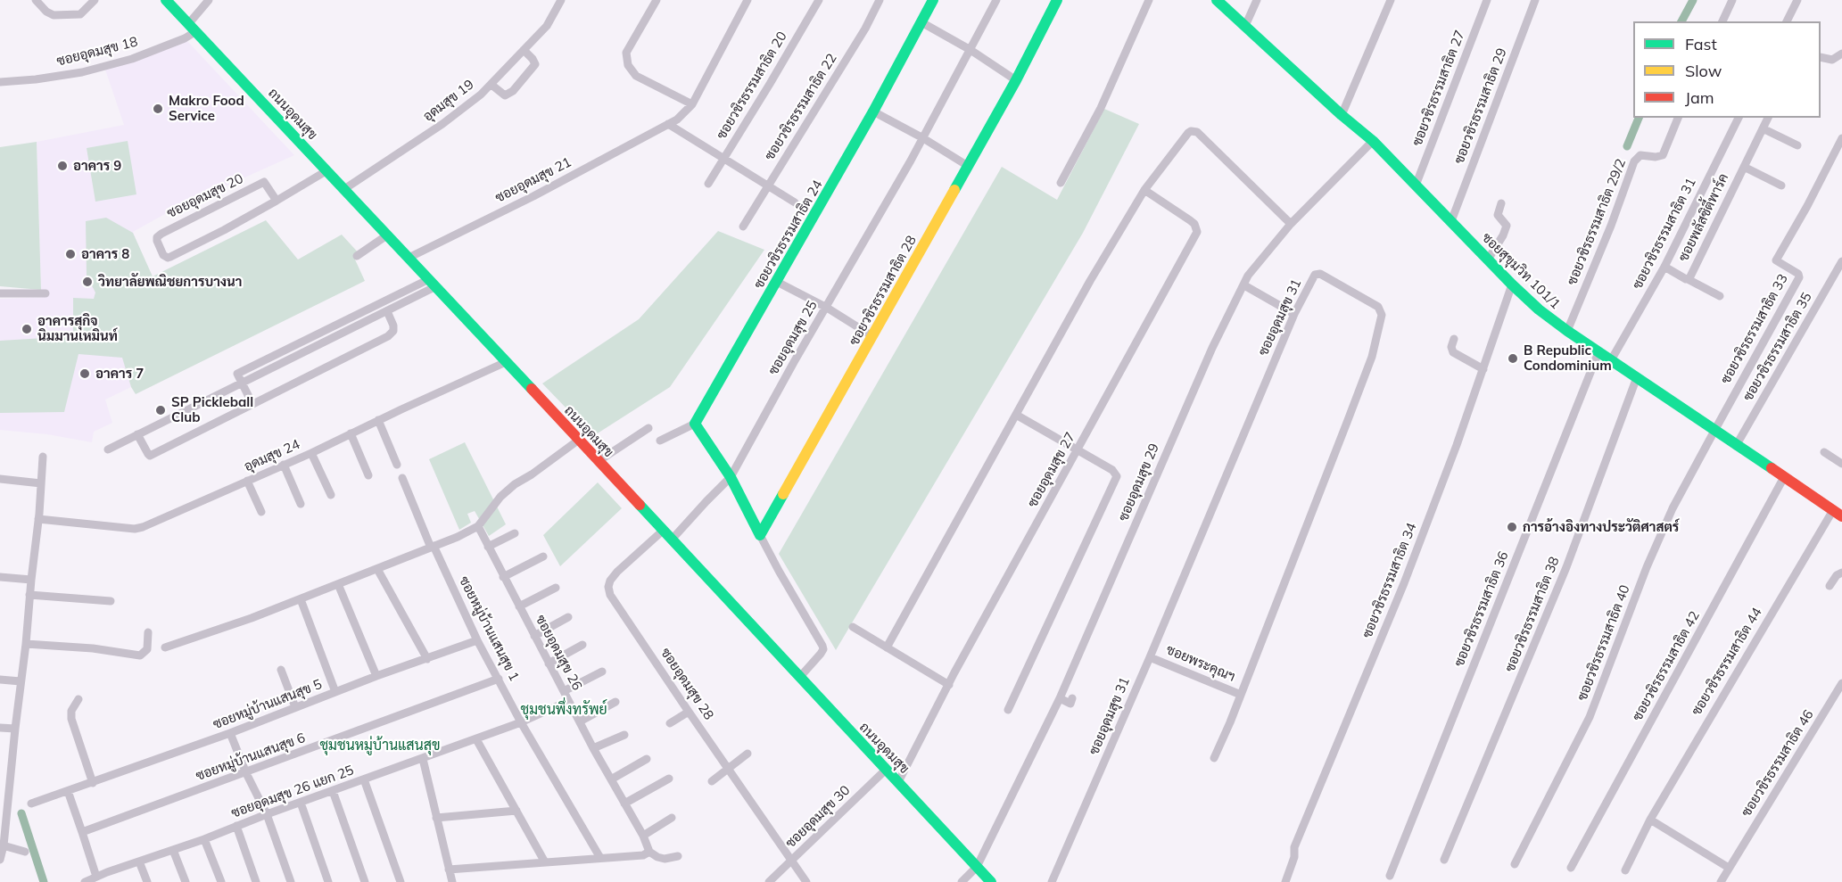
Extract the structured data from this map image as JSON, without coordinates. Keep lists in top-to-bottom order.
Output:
{
  "streets": {
    "street": [
      "ซอยอุดมสุข 18",
      "ซอยวชิรธรรมสาธิต 20",
      "ซอยวชิรธรรมสาธิต 27",
      "อุดมสุข 19",
      "ซอยวชิรธรรมสาธิต 29",
      "ซอยวชิรธรรมสาธิต 22",
      "ถนนอุดมสุข",
      "ซอยอุดมสุข 21",
      "ซอยอุดมสุข 20",
      "ซอยพลัสซิตี้พาร์ค",
      "ซอยวชิรธรรมสาธิต 29/2",
      "ซอยวชิรธรรมสาธิต 31",
      "ซอยวชิรธรรมสาธิต 24",
      "ซอยสุขุมวิท 101/1",
      "ซอยวชิรธรรมสาธิต 28",
      "ซอยอุดมสุข 31",
      "ซอยวชิรธรรมสาธิต 33",
      "ซอยอุดมสุข 25",
      "ซอยวชิรธรรมสาธิต 35",
      "อุดมสุข 24",
      "ซอยอุดมสุข 27",
      "ซอยอุดมสุข 29",
      "ซอยวชิรธรรมสาธิต 34",
      "ซอยวชิรธรรมสาธิต 36",
      "ซอยวชิรธรรมสาธิต 38",
      "ซอยหมู่บ้านแสนสุข 1",
      "ซอยวชิรธรรมสาธิต 40",
      "ซอยอุดมสุข 26",
      "ซอยวชิรธรรมสาธิต 44",
      "ซอยพระคุณฯ",
      "ซอยวชิรธรรมสาธิต 42",
      "ซอยอุดมสุข 28",
      "ซอยหมู่บ้านแสนสุข 5",
      "ซอยหมู่บ้านแสนสุข 6",
      "ซอยวชิรธรรมสาธิต 46",
      "ซอยอุดมสุข 26 แยก 25",
      "ซอยอุดมสุข 30"
    ]
  },
  "crossings": [
    ["ซอยอุดมสุข 18", "ถนนอุดมสุข"],
    ["ซอยวชิรธรรมสาธิต 27", "ซอยสุขุมวิท 101/1"],
    ["อุดมสุข 19", "ถนนอุดมสุข"],
    ["ซอยวชิรธรรมสาธิต 29", "ซอยสุขุมวิท 101/1"],
    ["ถนนอุดมสุข", "ซอยอุดมสุข 21"],
    ["ถนนอุดมสุข", "ซอยอุดมสุข 20"],
    ["ถนนอุดมสุข", "ซอยอุดมสุข 25"],
    ["ถนนอุดมสุข", "อุดมสุข 24"],
    ["ถนนอุดมสุข", "ซอยอุดมสุข 27"],
    ["ถนนอุดมสุข", "ซอยอุดมสุข 29"],
    ["ถนนอุดมสุข", "ซอยอุดมสุข 28"],
    ["ถนนอุดมสุข", "ซอยอุดมสุข 30"],
    ["ซอยพลัสซิตี้พาร์ค", "ซอยวชิรธรรมสาธิต 31"],
    ["ซอยวชิรธรรมสาธิต 29/2", "ซอยสุขุมวิท 101/1"],
    ["ซอยวชิรธรรมสาธิต 31", "ซอยสุขุมวิท 101/1"],
    ["ซอยสุขุมวิท 101/1", "ซอยวชิรธรรมสาธิต 33"],
    ["ซอยสุขุมวิท 101/1", "ซอยวชิรธรรมสาธิต 35"],
    ["ซอยสุขุมวิท 101/1", "ซอยอุดมสุข 29"],
    ["ซอยสุขุมวิท 101/1", "ซอยวชิรธรรมสาธิต 34"],
    ["ซอยสุขุมวิท 101/1", "ซอยวชิรธรรมสาธิต 36"],
    ["ซอยสุขุมวิท 101/1", "ซอยวชิรธรรมสาธิต 38"],
    ["ซอยสุขุมวิท 101/1", "ซอยวชิรธรรมสาธิต 40"],
    ["ซอยสุขุมวิท 101/1", "ซอยวชิรธรรมสาธิต 44"],
    ["ซอยสุขุมวิท 101/1", "ซอยวชิรธรรมสาธิต 42"],
    ["ซอยอุดมสุข 31", "ซอยพระคุณฯ"],
    ["ซอยวชิรธรรมสาธิต 33", "ซอยวชิรธรรมสาธิต 40"],
    ["ซอยหมู่บ้านแสนสุข 1", "ซอยหมู่บ้านแสนสุข 5"],
    ["ซอยหมู่บ้านแสนสุข 1", "ซอยหมู่บ้านแสนสุข 6"],
    ["ซอยหมู่บ้านแสนสุข 1", "ซอยอุดมสุข 26 แยก 25"],
    ["ซอยอุดมสุข 26", "ซอยอุดมสุข 26 แยก 25"],
    ["ซอยอุดมสุข 28", "ซอยอุดมสุข 30"]
  ],
  "districts": ["ชุมชนพึ่งทรัพย์", "ชุมชนหมู่บ้านแสนสุข"],
  "places": [
    "Makro Food Service",
    "อาคาร 9",
    "อาคาร 8",
    "วิทยาลัยพณิชยการบางนา",
    "อาคารสุกิจ นิมมานเหมินท์",
    "B Republic Condominium",
    "อาคาร 7",
    "SP Pickleball Club",
    "การอ้างอิงทางประวัติศาสตร์"
  ],
  "legend": ["Fast", "Slow", "Jam"]
}
